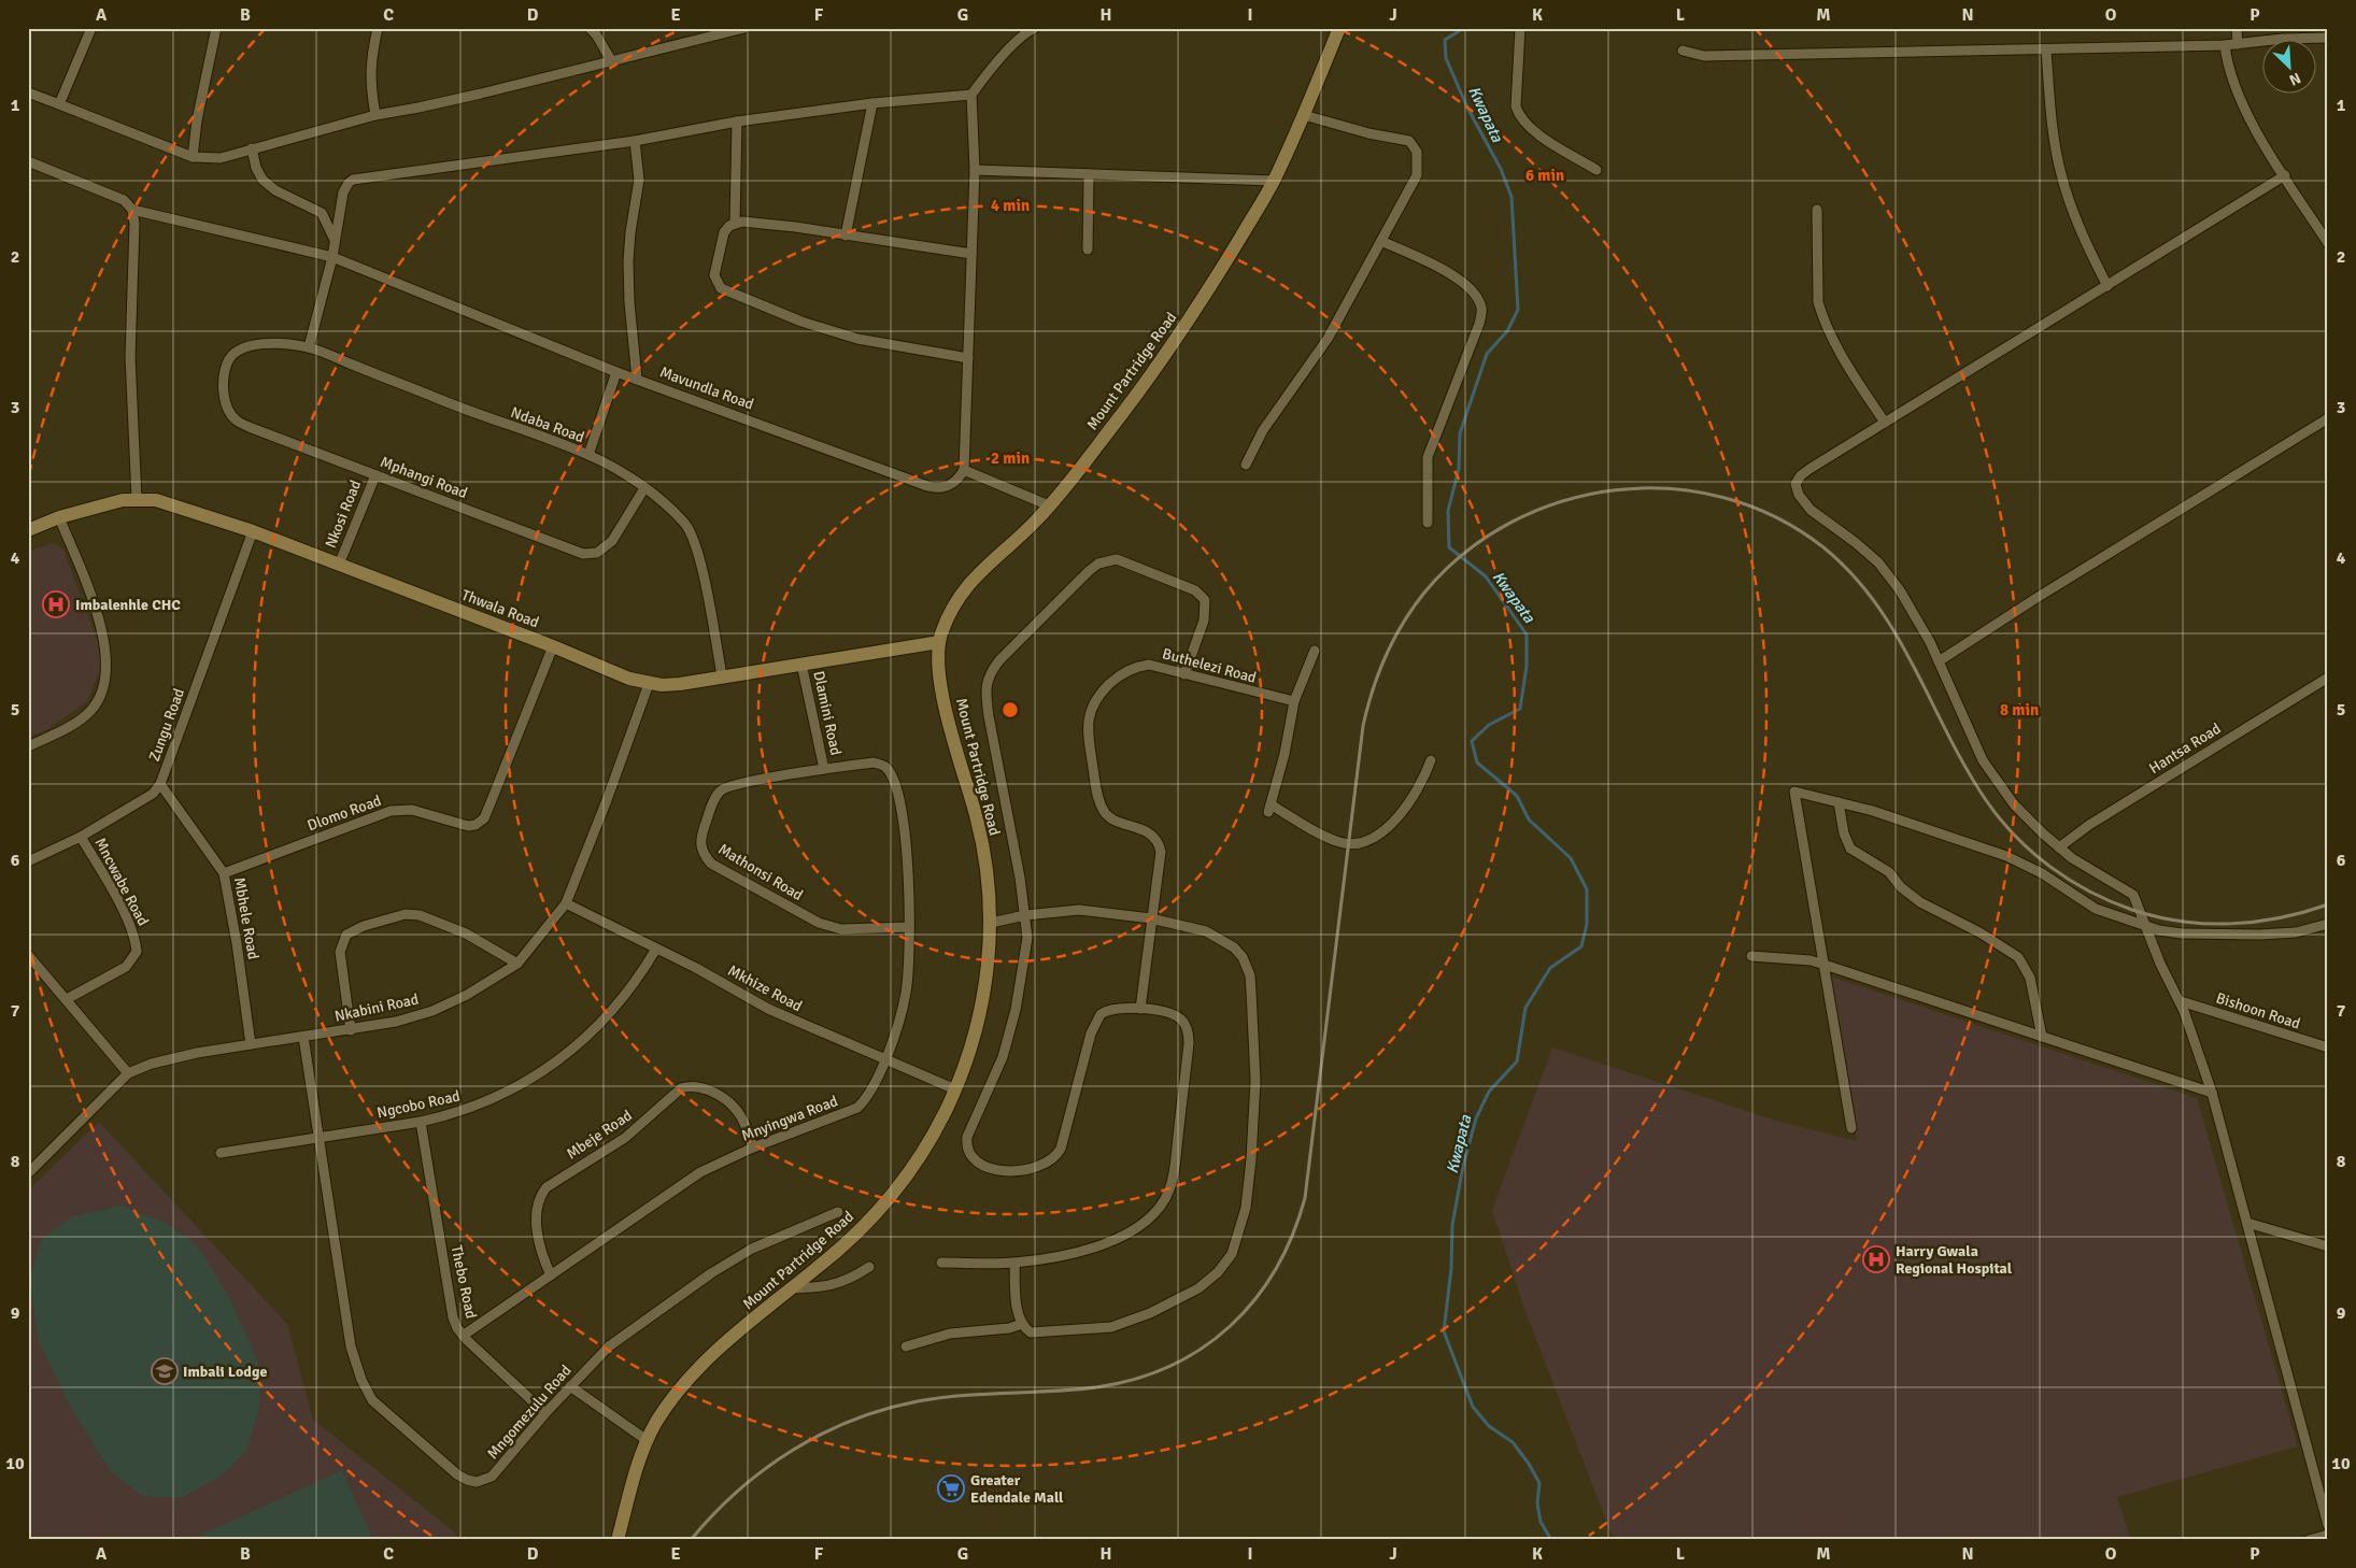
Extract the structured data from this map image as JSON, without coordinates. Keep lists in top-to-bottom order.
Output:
{
  "streets": {
    "street": [
      "Mount Partridge Road",
      "Mavundla Road",
      "Ndaba Road",
      "Mphangi Road",
      "Nkosi Road",
      "Thwala Road",
      "Buthelezi Road",
      "Dlamini Road",
      "Zungu Road",
      "Hantsa Road",
      "Dlomo Road",
      "Mathonsi Road",
      "Mncwabe Road",
      "Mbhele Road",
      "Mkhize Road",
      "Nkabini Road",
      "Bishoon Road",
      "Ngcobo Road",
      "Mnyingwa Road",
      "Mbeje Road",
      "Thebo Road",
      "Mngomezulu Road"
    ]
  },
  "crossings": [
    ["Mount Partridge Road", "Thwala Road"],
    ["Mount Partridge Road", "Mkhize Road"],
    ["Ndaba Road", "Mphangi Road"],
    ["Ndaba Road", "Thwala Road"],
    ["Mphangi Road", "Nkosi Road"],
    ["Nkosi Road", "Thwala Road"],
    ["Thwala Road", "Dlamini Road"],
    ["Thwala Road", "Zungu Road"],
    ["Thwala Road", "Dlomo Road"],
    ["Thwala Road", "Nkabini Road"],
    ["Dlamini Road", "Mathonsi Road"],
    ["Zungu Road", "Mncwabe Road"],
    ["Zungu Road", "Mbhele Road"],
    ["Dlomo Road", "Mbhele Road"],
    ["Mathonsi Road", "Mnyingwa Road"],
    ["Mbhele Road", "Nkabini Road"],
    ["Mkhize Road", "Nkabini Road"],
    ["Mkhize Road", "Ngcobo Road"],
    ["Mkhize Road", "Mnyingwa Road"],
    ["Nkabini Road", "Mngomezulu Road"],
    ["Ngcobo Road", "Thebo Road"],
    ["Ngcobo Road", "Mngomezulu Road"],
    ["Mnyingwa Road", "Mbeje Road"],
    ["Mnyingwa Road", "Thebo Road"],
    ["Thebo Road", "Mngomezulu Road"]
  ],
  "water": ["Kwapata"],
  "places": {
    "hospital": ["Imbalenhle CHC", "Harry Gwala Regional Hospital"],
    "school or university": ["Imbali Lodge"],
    "supermarket": ["Greater Edendale Mall"]
  },
  "north": "bottom right",
  "grid": {
    "columns": [
      "A",
      "B",
      "C",
      "D",
      "E",
      "F",
      "G",
      "H",
      "I",
      "J",
      "K",
      "L",
      "M",
      "N",
      "O",
      "P"
    ],
    "rows": [
      "1",
      "2",
      "3",
      "4",
      "5",
      "6",
      "7",
      "8",
      "9",
      "10"
    ]
  },
  "rings": [
    "6 min",
    "4 min",
    "2 min",
    "8 min"
  ]
}
